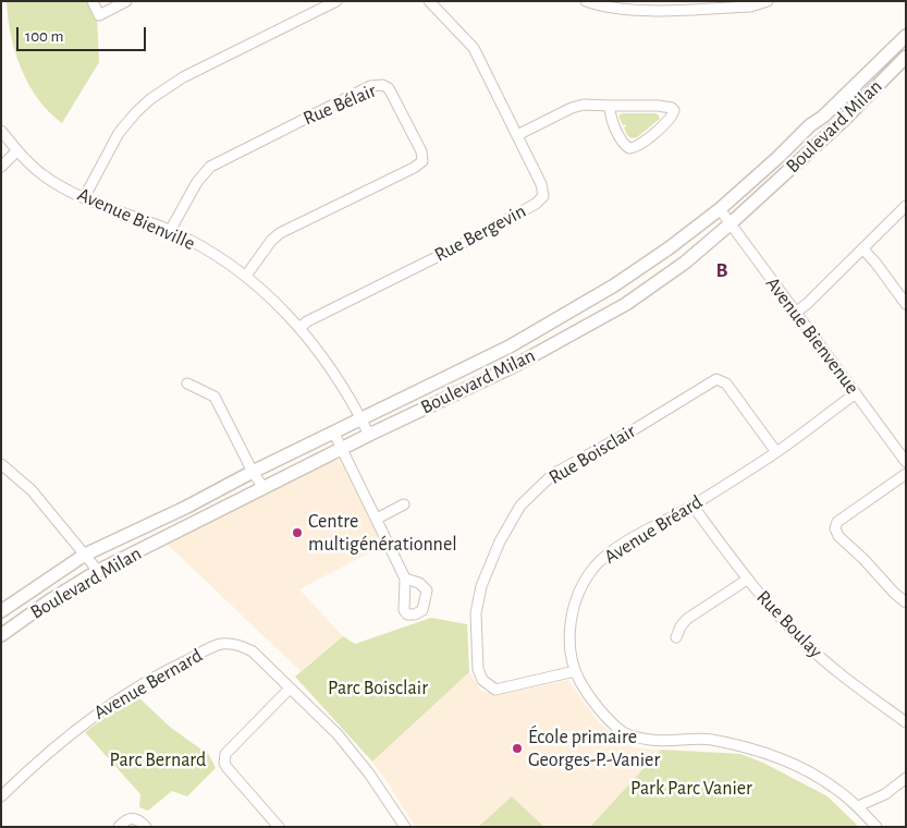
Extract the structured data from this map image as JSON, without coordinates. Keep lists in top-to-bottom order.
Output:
{
  "streets": {
    "main road": ["Boulevard Milan"],
    "street": [
      "Rue Bélair",
      "Avenue Bienville",
      "Rue Bergevin",
      "Avenue Bienvenue",
      "Rue Boisclair",
      "Avenue Bréard",
      "Rue Boulay",
      "Avenue Bernard"
    ]
  },
  "crossings": [
    ["Rue Bélair", "Avenue Bienville"],
    ["Boulevard Milan", "Avenue Bienville"],
    ["Boulevard Milan", "Avenue Bienvenue"],
    ["Avenue Bienville", "Rue Bergevin"],
    ["Avenue Bienvenue", "Avenue Bréard"],
    ["Rue Boisclair", "Avenue Bréard"],
    ["Avenue Bréard", "Rue Boulay"]
  ],
  "districts": ["B"],
  "parks": ["Parc Boisclair", "Parc Bernard", "Park Parc Vanier"],
  "places": ["Centre multigénérationnel", "École primaire Georges-P.-Vanier"],
  "scale_bar": "100 m"
}
